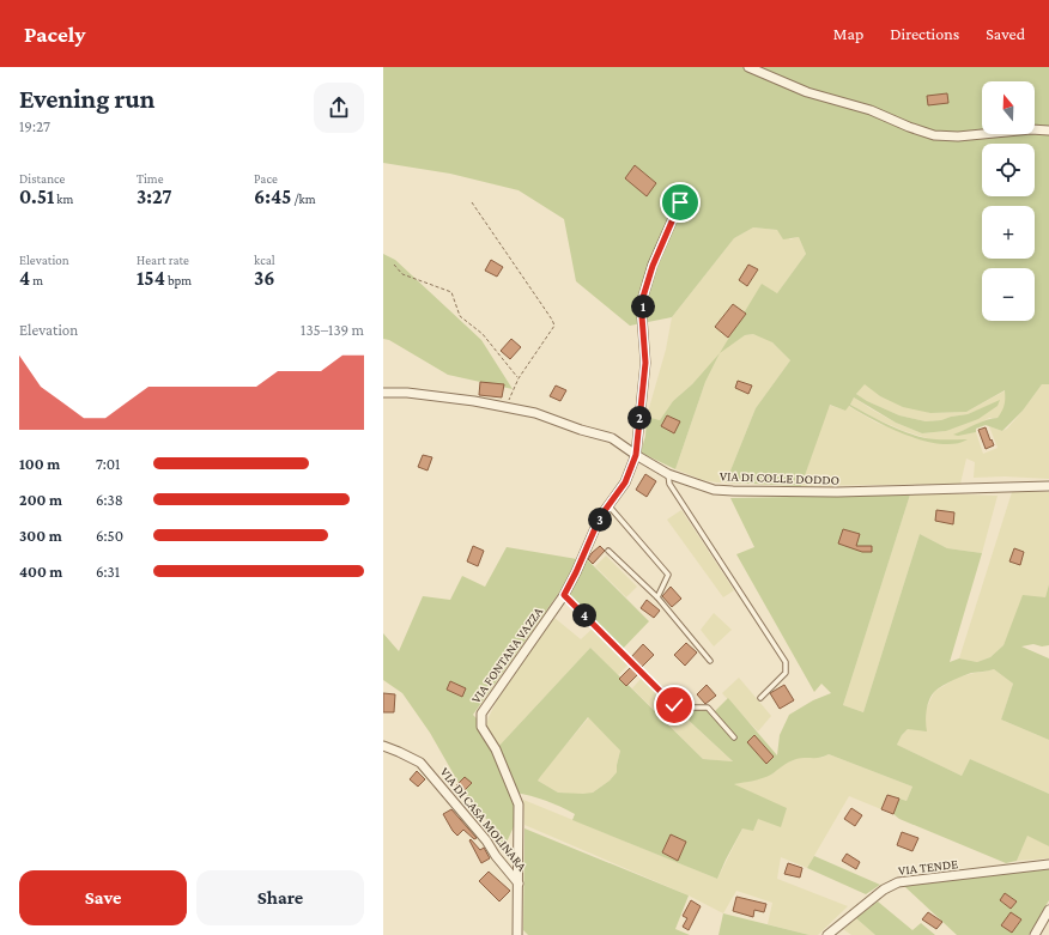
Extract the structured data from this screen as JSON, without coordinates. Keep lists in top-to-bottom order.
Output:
{
  "streets": {
    "street": [
      "VIA DI COLLE DODDO",
      "VIA FONTANA VAZZA",
      "VIA DI CASA MOLINARA",
      "VIA TENDE"
    ]
  },
  "crossings": [
    ["VIA DI COLLE DODDO", "VIA FONTANA VAZZA"],
    ["VIA FONTANA VAZZA", "VIA DI CASA MOLINARA"]
  ],
  "north": "top",
  "page": {
    "header": "Pacely",
    "nav": ["Map", "Directions", "Saved"],
    "heading": ["Evening run", "19:27"],
    "map_buttons": ["+", "−"],
    "stats": [
      ["Distance", "0.51 km"],
      ["Time", "3:27"],
      ["Pace", "6:45 /km"],
      ["Elevation", "4 m"],
      ["Heart rate", "154 bpm"],
      ["kcal", "36"]
    ],
    "pins": [
      "1",
      "2",
      "3",
      "4"
    ],
    "chart": ["Elevation", "135–139 m"],
    "list": [
      {
        "name": "100 m",
        "note": "7:01"
      },
      {
        "name": "200 m",
        "note": "6:38"
      },
      {
        "name": "300 m",
        "note": "6:50"
      },
      {
        "name": "400 m",
        "note": "6:31"
      }
    ],
    "buttons": ["Save", "Share"]
  }
}
